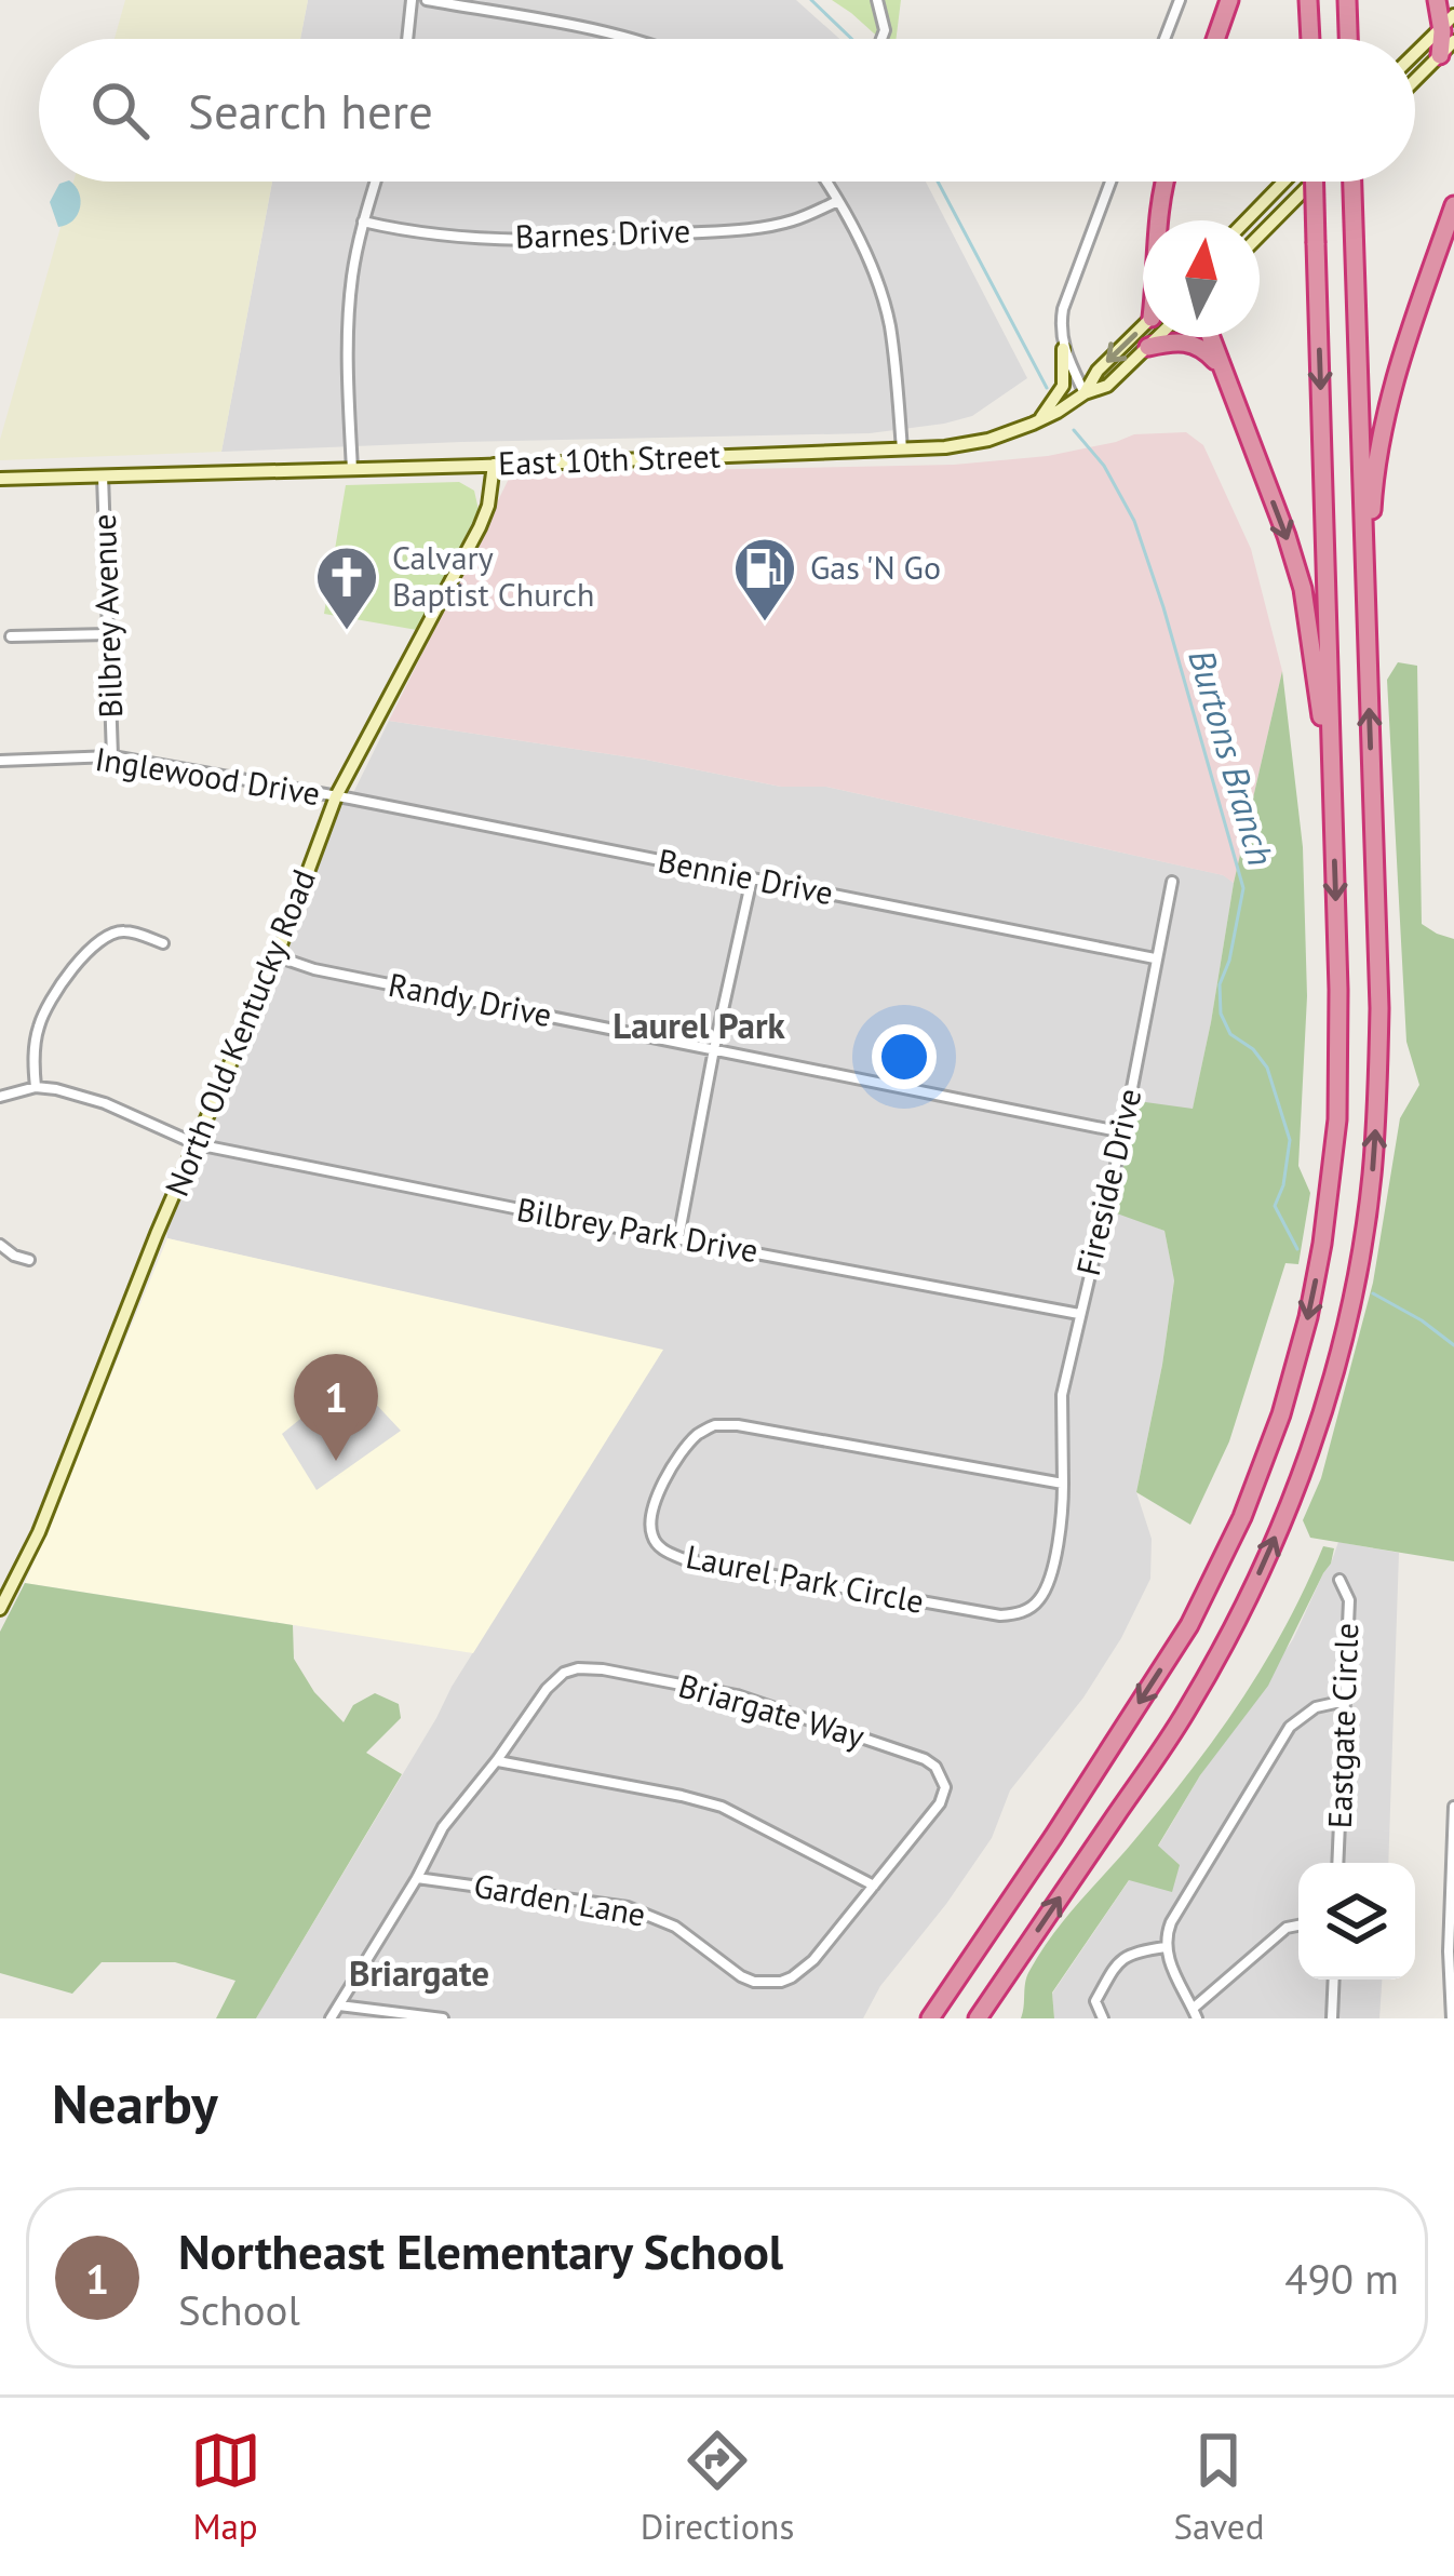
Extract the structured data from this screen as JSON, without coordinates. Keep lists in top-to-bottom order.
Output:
{
  "streets": {
    "main road": ["East 10th Street", "North Old Kentucky Road"],
    "street": [
      "Barnes Drive",
      "Bilbrey Avenue",
      "Inglewood Drive",
      "Bennie Drive",
      "Randy Drive",
      "Fireside Drive",
      "Bilbrey Park Drive",
      "Laurel Park Circle",
      "Briargate Way",
      "Eastgate Circle",
      "Garden Lane"
    ]
  },
  "crossings": [
    ["East 10th Street", "Bilbrey Avenue"],
    ["East 10th Street", "North Old Kentucky Road"],
    ["Bilbrey Avenue", "Inglewood Drive"],
    ["Inglewood Drive", "Bennie Drive"],
    ["Inglewood Drive", "North Old Kentucky Road"],
    ["Bennie Drive", "North Old Kentucky Road"],
    ["Bennie Drive", "Fireside Drive"],
    ["Randy Drive", "North Old Kentucky Road"],
    ["Randy Drive", "Fireside Drive"],
    ["North Old Kentucky Road", "Bilbrey Park Drive"],
    ["Fireside Drive", "Bilbrey Park Drive"],
    ["Fireside Drive", "Laurel Park Circle"],
    ["Briargate Way", "Garden Lane"]
  ],
  "districts": ["Laurel Park", "Briargate"],
  "water": ["Burtons Branch"],
  "places": {
    "fuel station": ["Gas 'N Go"],
    "church": ["Calvary Baptist Church"]
  },
  "north": "top",
  "page": {
    "search": "Search here",
    "pins": "1",
    "heading": "Nearby",
    "list": [
      {
        "mark": "1",
        "name": "Northeast Elementary School",
        "note": "School",
        "value": "490 m"
      }
    ],
    "nav": ["Map", "Directions", "Saved"]
  }
}
